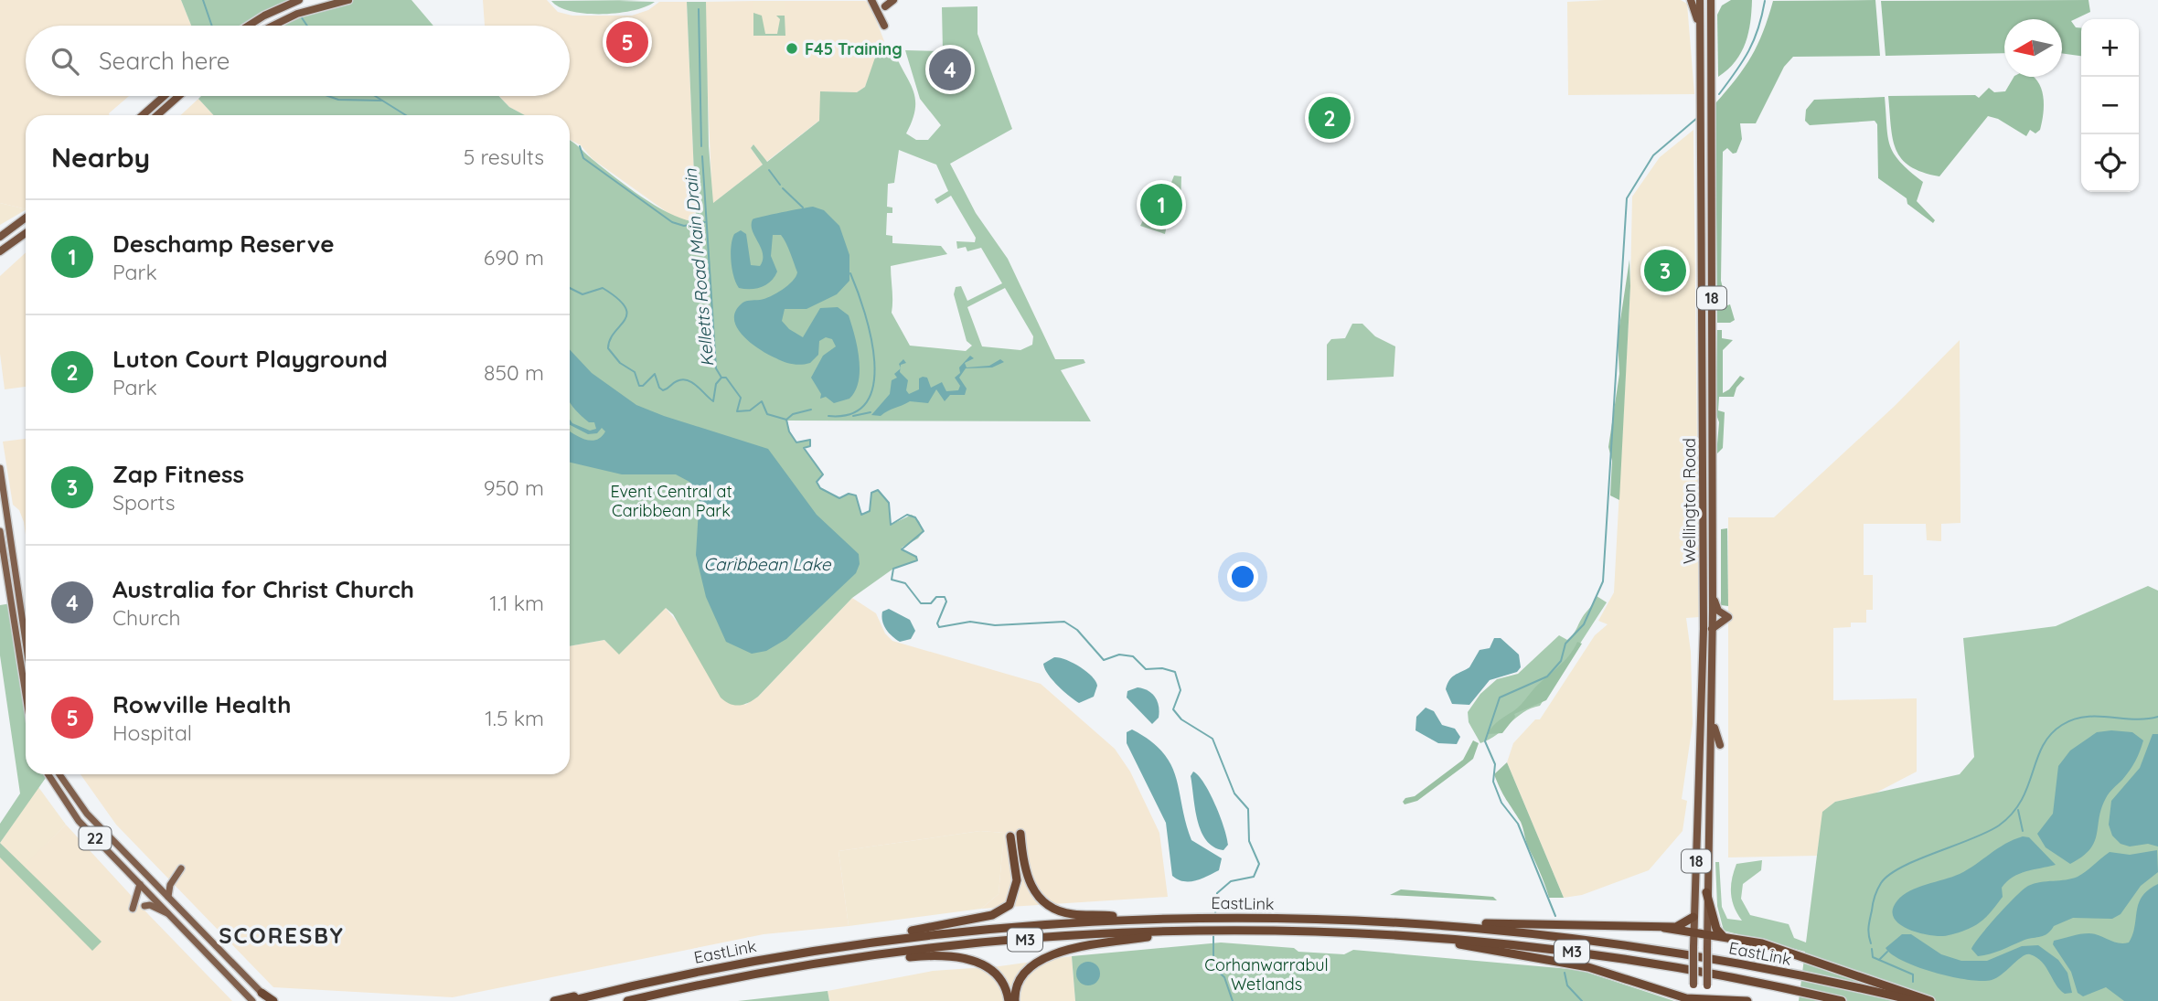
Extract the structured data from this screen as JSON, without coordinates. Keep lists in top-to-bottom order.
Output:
{
  "streets": {
    "highway": [
      "18",
      "Wellington Road",
      "EastLink",
      "M3"
    ],
    "main road": ["22"]
  },
  "crossings": [
    ["18", "Wellington Road"]
  ],
  "districts": ["SCORESBY"],
  "water": ["Kelletts Road Main Drain", "Caribbean Lake"],
  "parks": ["Event Central at Caribbean Park", "Corhanwarrabul Wetlands"],
  "places": ["F45 Training"],
  "north": "left",
  "page": {
    "pins": [
      "5",
      "4",
      "2",
      "1",
      "3"
    ],
    "map_buttons": ["+", "−"],
    "search": "Search here",
    "heading": ["Nearby", "5 results"],
    "list": [
      {
        "mark": "1",
        "name": "Deschamp Reserve",
        "note": "Park",
        "value": "690 m"
      },
      {
        "mark": "2",
        "name": "Luton Court Playground",
        "note": "Park",
        "value": "850 m"
      },
      {
        "mark": "3",
        "name": "Zap Fitness",
        "note": "Sports",
        "value": "950 m"
      },
      {
        "mark": "4",
        "name": "Australia for Christ Church",
        "note": "Church",
        "value": "1.1 km"
      },
      {
        "mark": "5",
        "name": "Rowville Health",
        "note": "Hospital",
        "value": "1.5 km"
      }
    ]
  }
}
